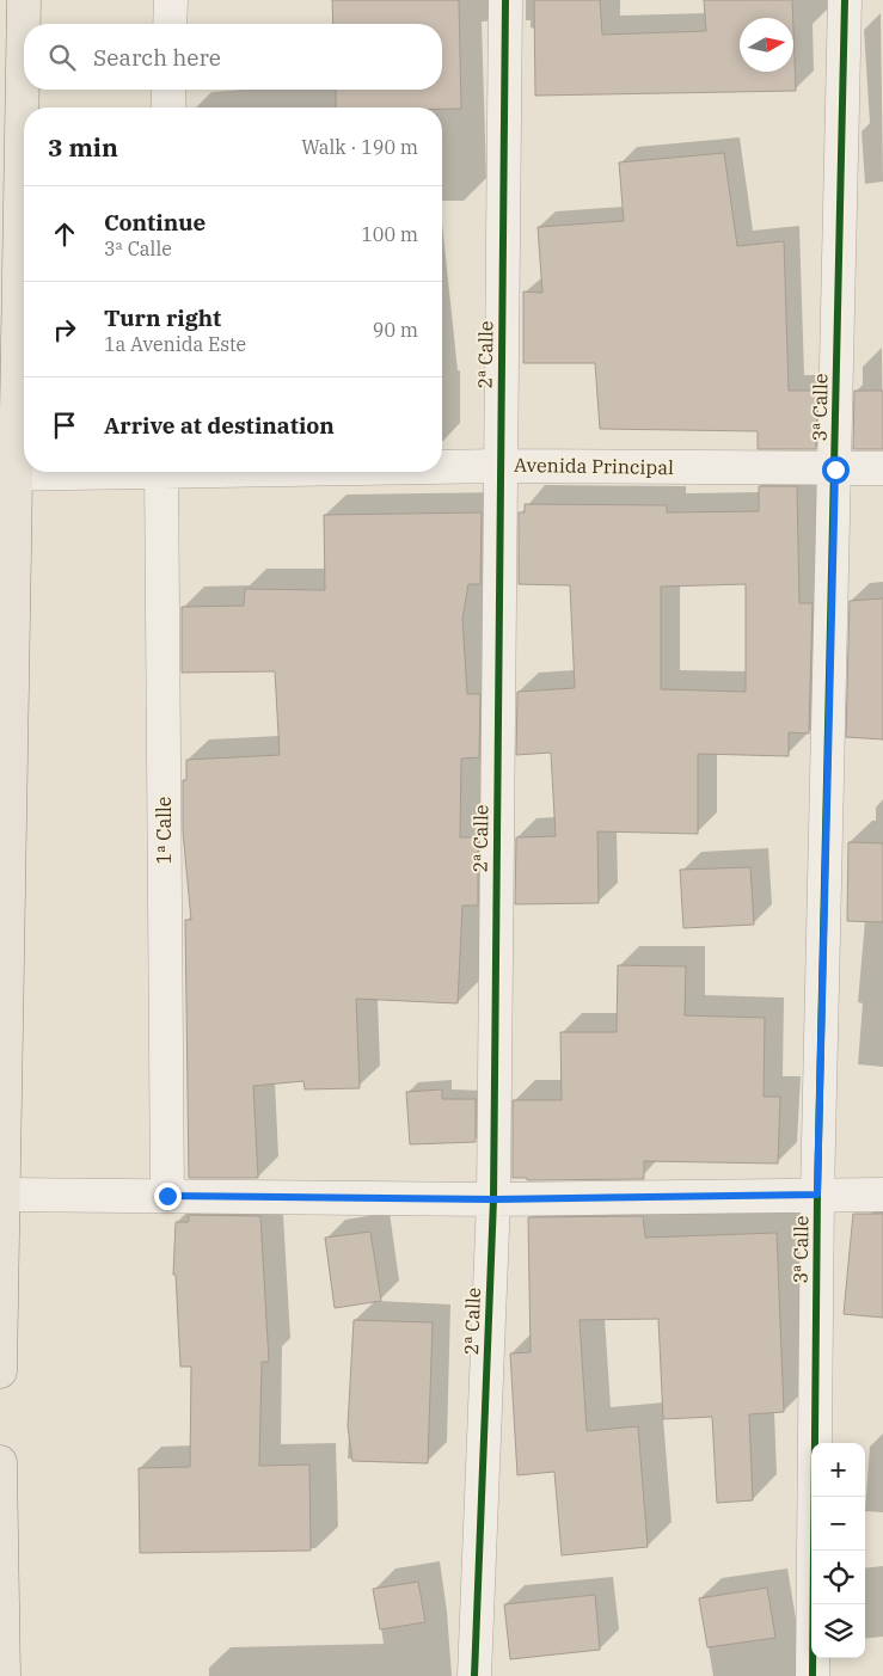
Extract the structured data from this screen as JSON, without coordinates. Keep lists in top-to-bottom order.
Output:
{
  "streets": {
    "street": [
      "2ª Calle",
      "3ª Calle",
      "Avenida Principal",
      "1ª Calle"
    ]
  },
  "crossings": [
    ["2ª Calle", "Avenida Principal"],
    ["3ª Calle", "Avenida Principal"]
  ],
  "north": "right",
  "page": {
    "search": "Search here",
    "heading": ["3 min", "Walk · 190 m"],
    "list": [
      ["Continue", "3ª Calle", "100 m"],
      ["Turn right", "1a Avenida Este", "90 m"],
      "Arrive at destination"
    ],
    "map_buttons": ["+", "−"]
  }
}
